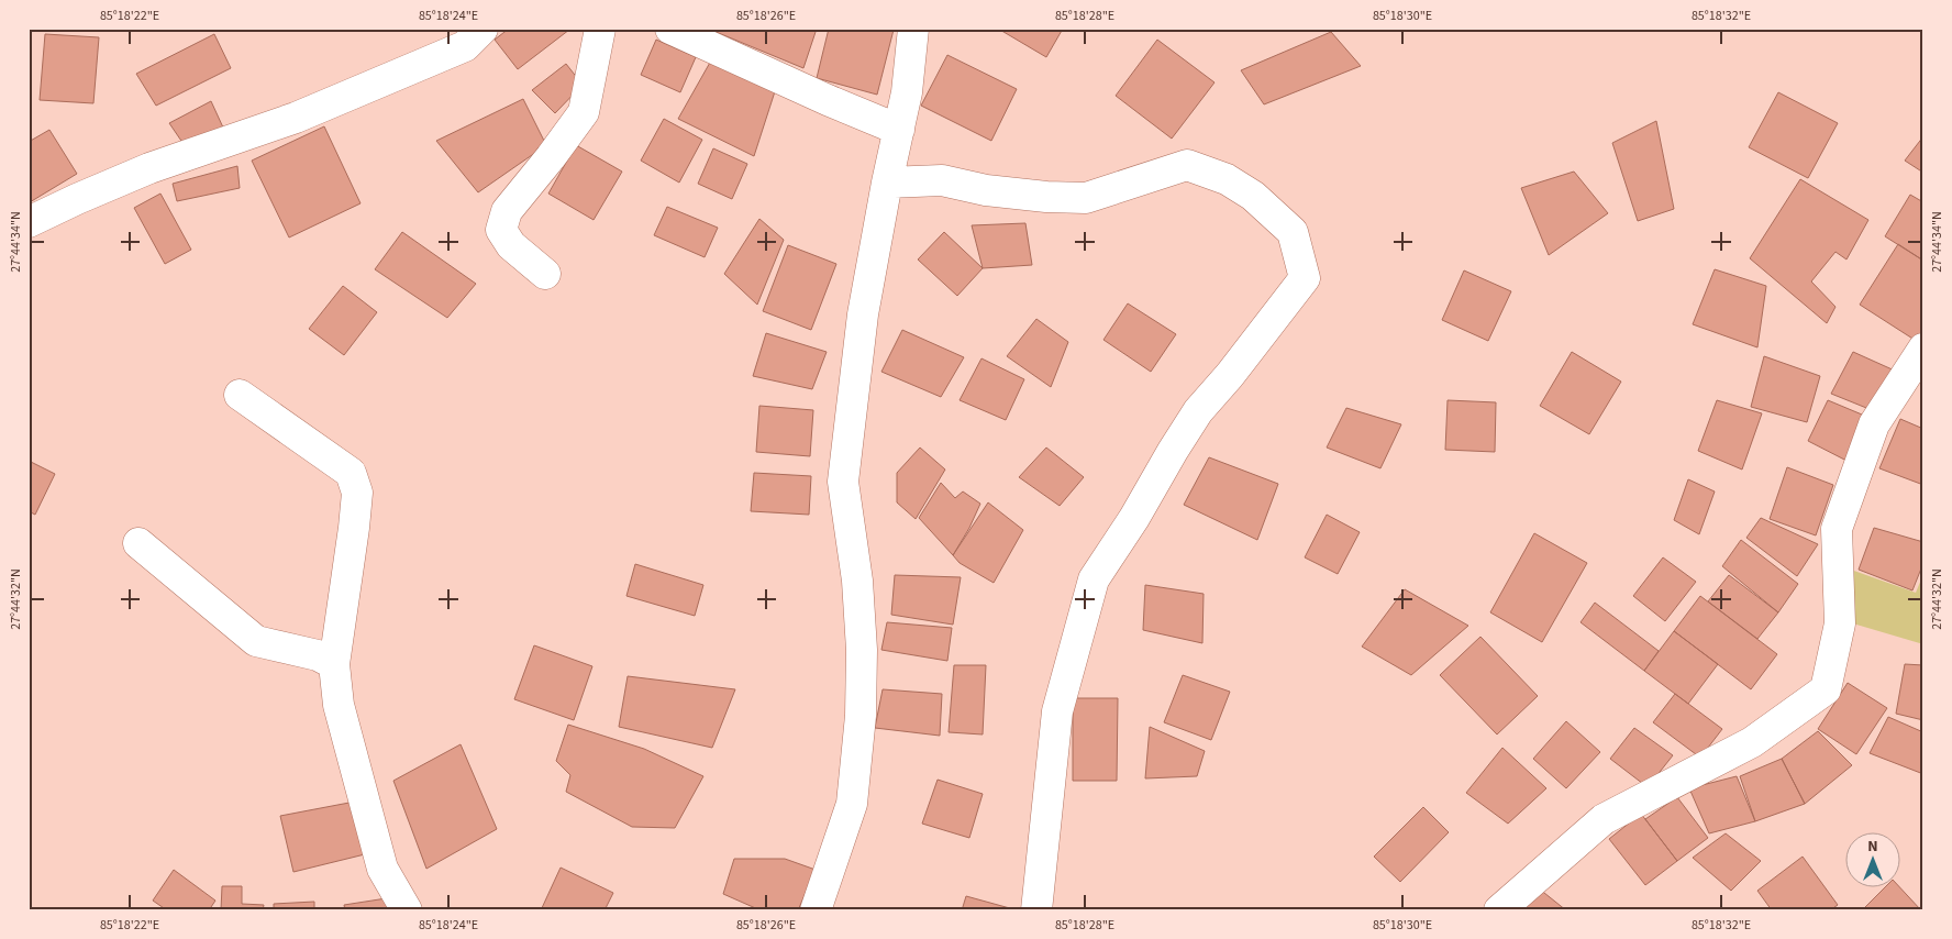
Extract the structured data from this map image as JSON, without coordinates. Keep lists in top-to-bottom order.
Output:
{
  "north": "top",
  "coordinates": [
    "85°18'22\"E",
    "85°18'24\"E",
    "85°18'26\"E",
    "85°18'28\"E",
    "85°18'30\"E",
    "85°18'32\"E",
    "27°44'34\"N",
    "27°44'32\"N"
  ]
}
